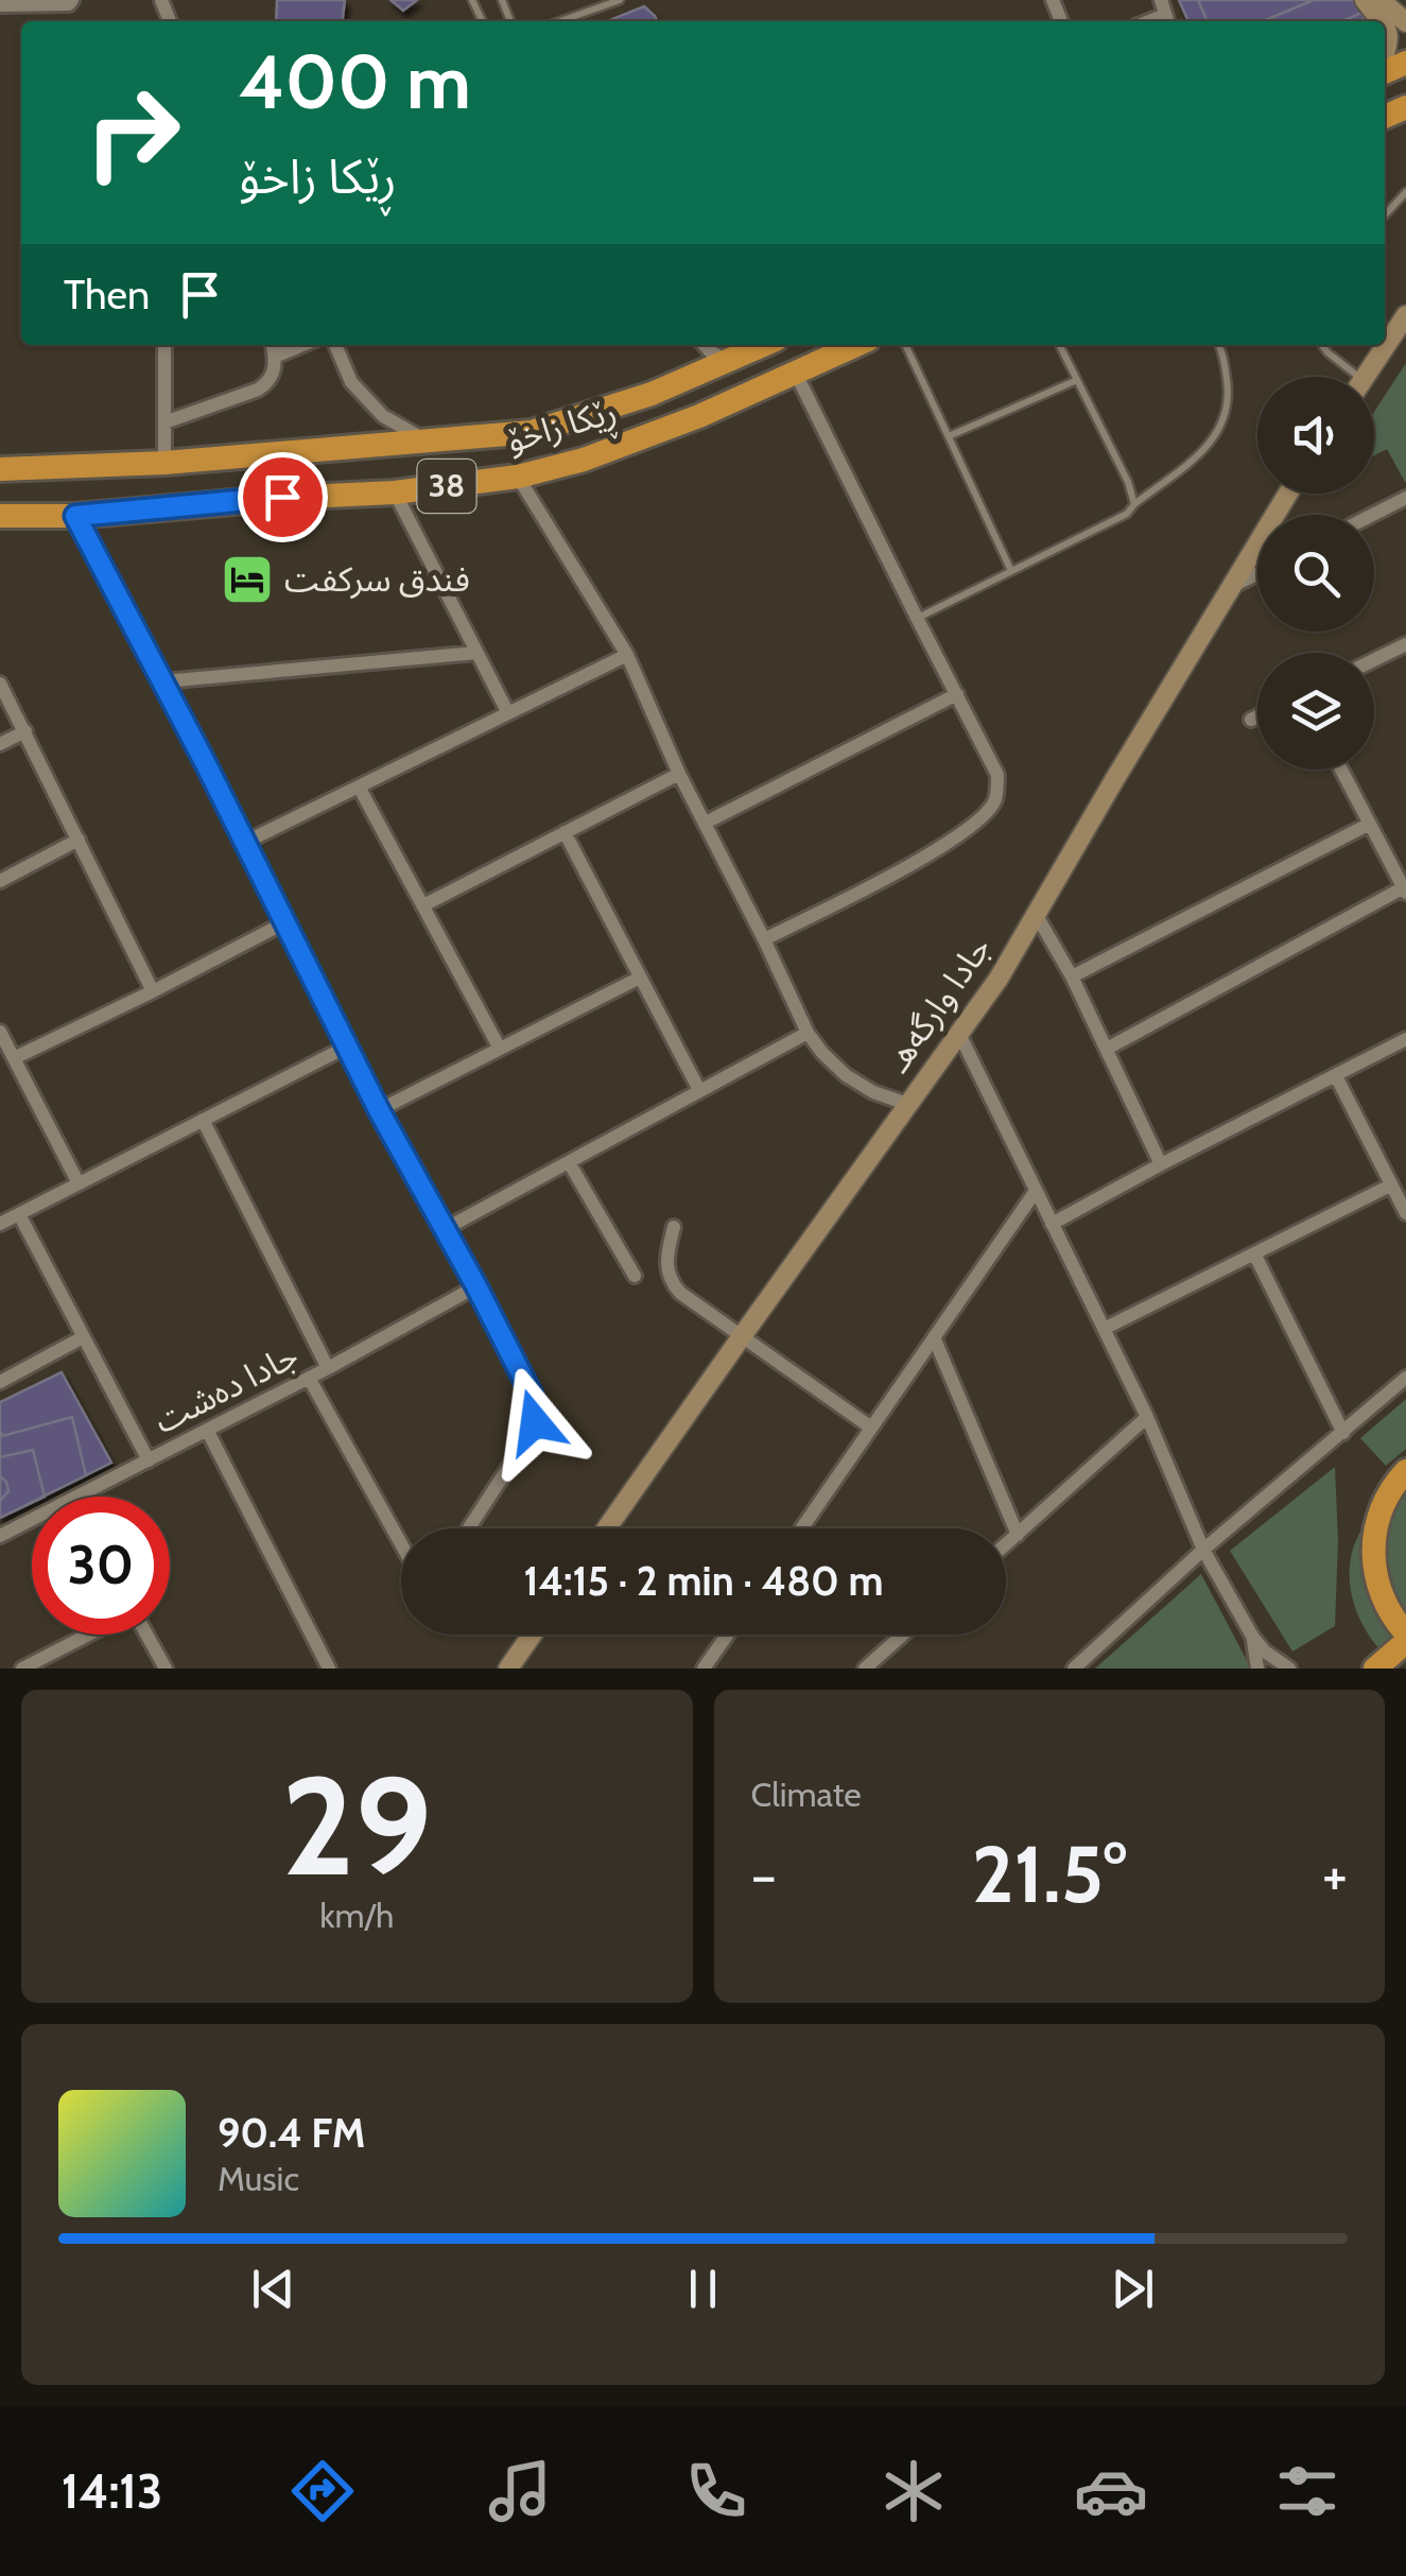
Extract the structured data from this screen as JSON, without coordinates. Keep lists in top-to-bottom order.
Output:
{
  "streets": {
    "highway": ["ڕێکا زاخۆ", "38"],
    "street": ["جادا وارگه‌هـ", "جادا دەشت"]
  },
  "places": {
    "hotel": ["فندق سركفت"]
  },
  "page": {
    "turn": ["400 m", "ڕێکا زاخۆ"],
    "then": "Then",
    "limit": "30",
    "trip": "14:15 · 2 min · 480 m",
    "tile": [
      ["29", "km/h"],
      "Climate"
    ],
    "heat": ["−", "21.5°", "+"],
    "song": ["90.4 FM", "Music"],
    "tabs": "14:13"
  }
}
